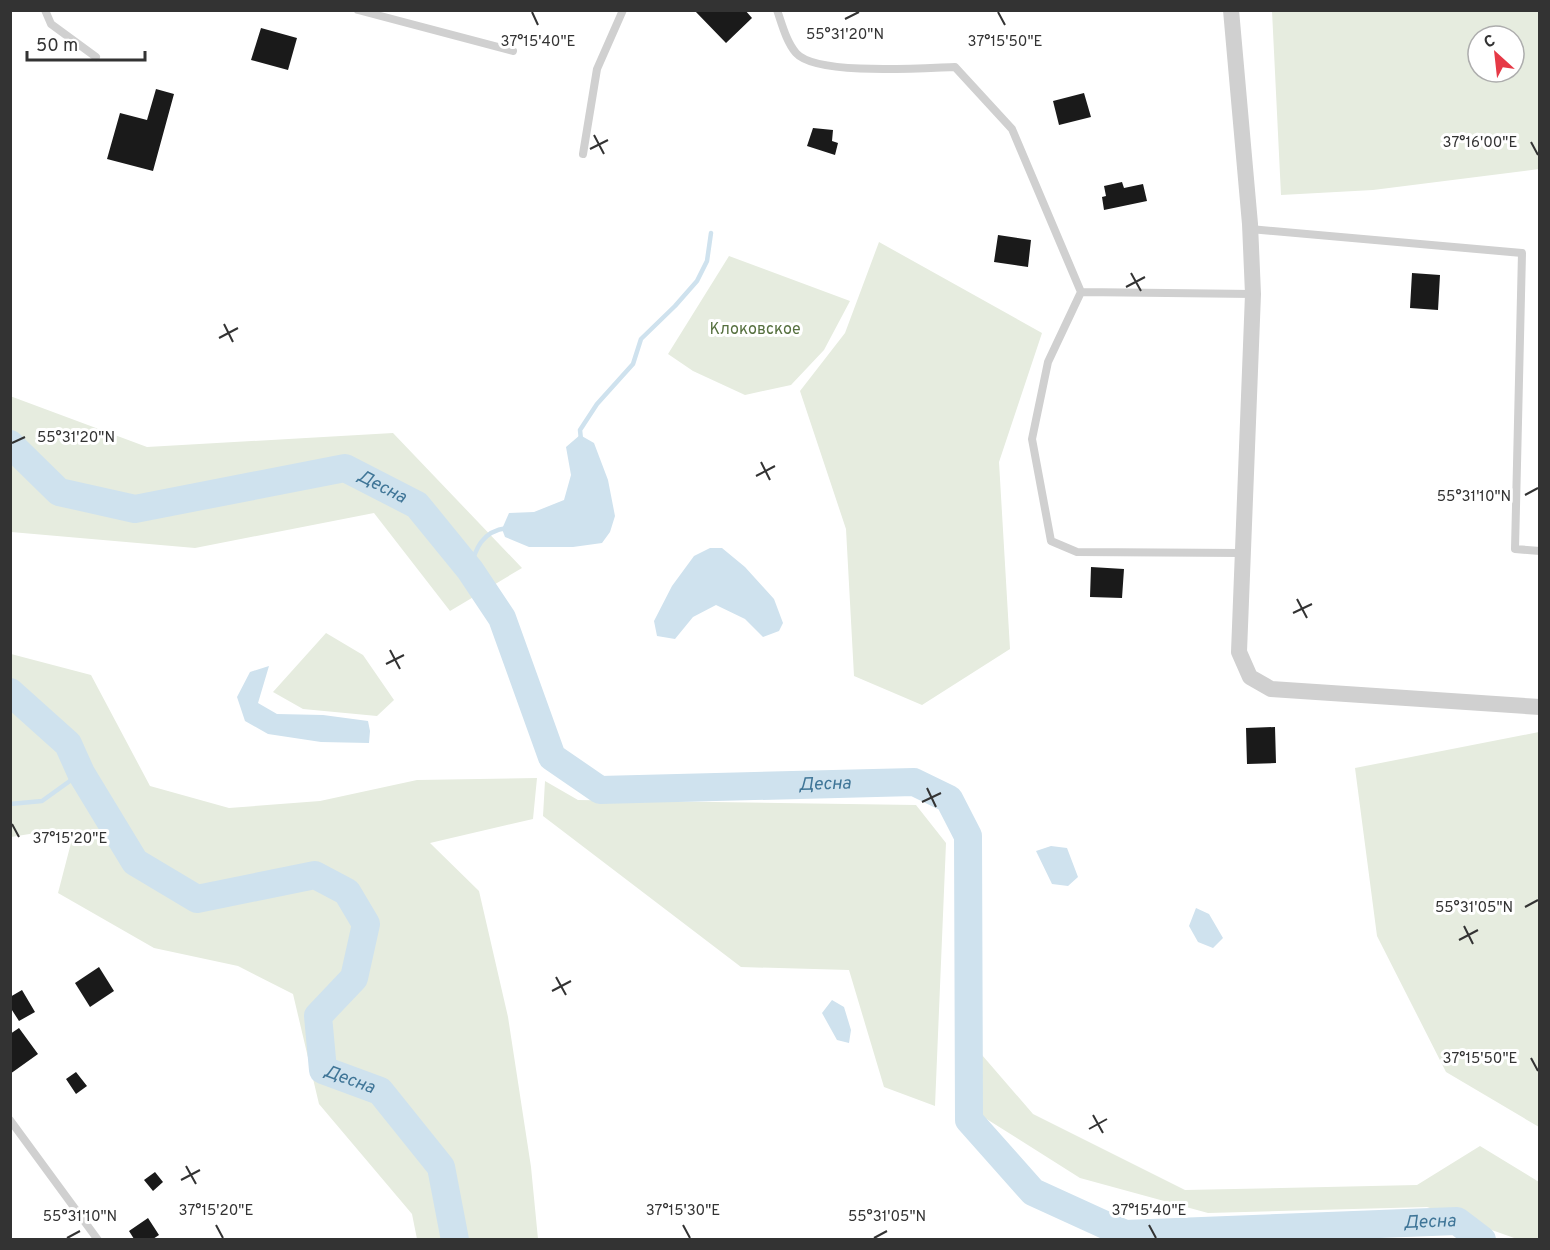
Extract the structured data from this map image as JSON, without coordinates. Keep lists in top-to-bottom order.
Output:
{
  "water": ["Десна"],
  "parks": ["Клоковское"],
  "scale_bar": "50 m",
  "north": "top left",
  "coordinates": [
    "55°31'20\"N",
    "37°15'40\"E",
    "37°15'50\"E",
    "37°16'00\"E",
    "55°31'10\"N",
    "37°15'20\"E",
    "55°31'05\"N",
    "37°15'30\"E"
  ]
}
